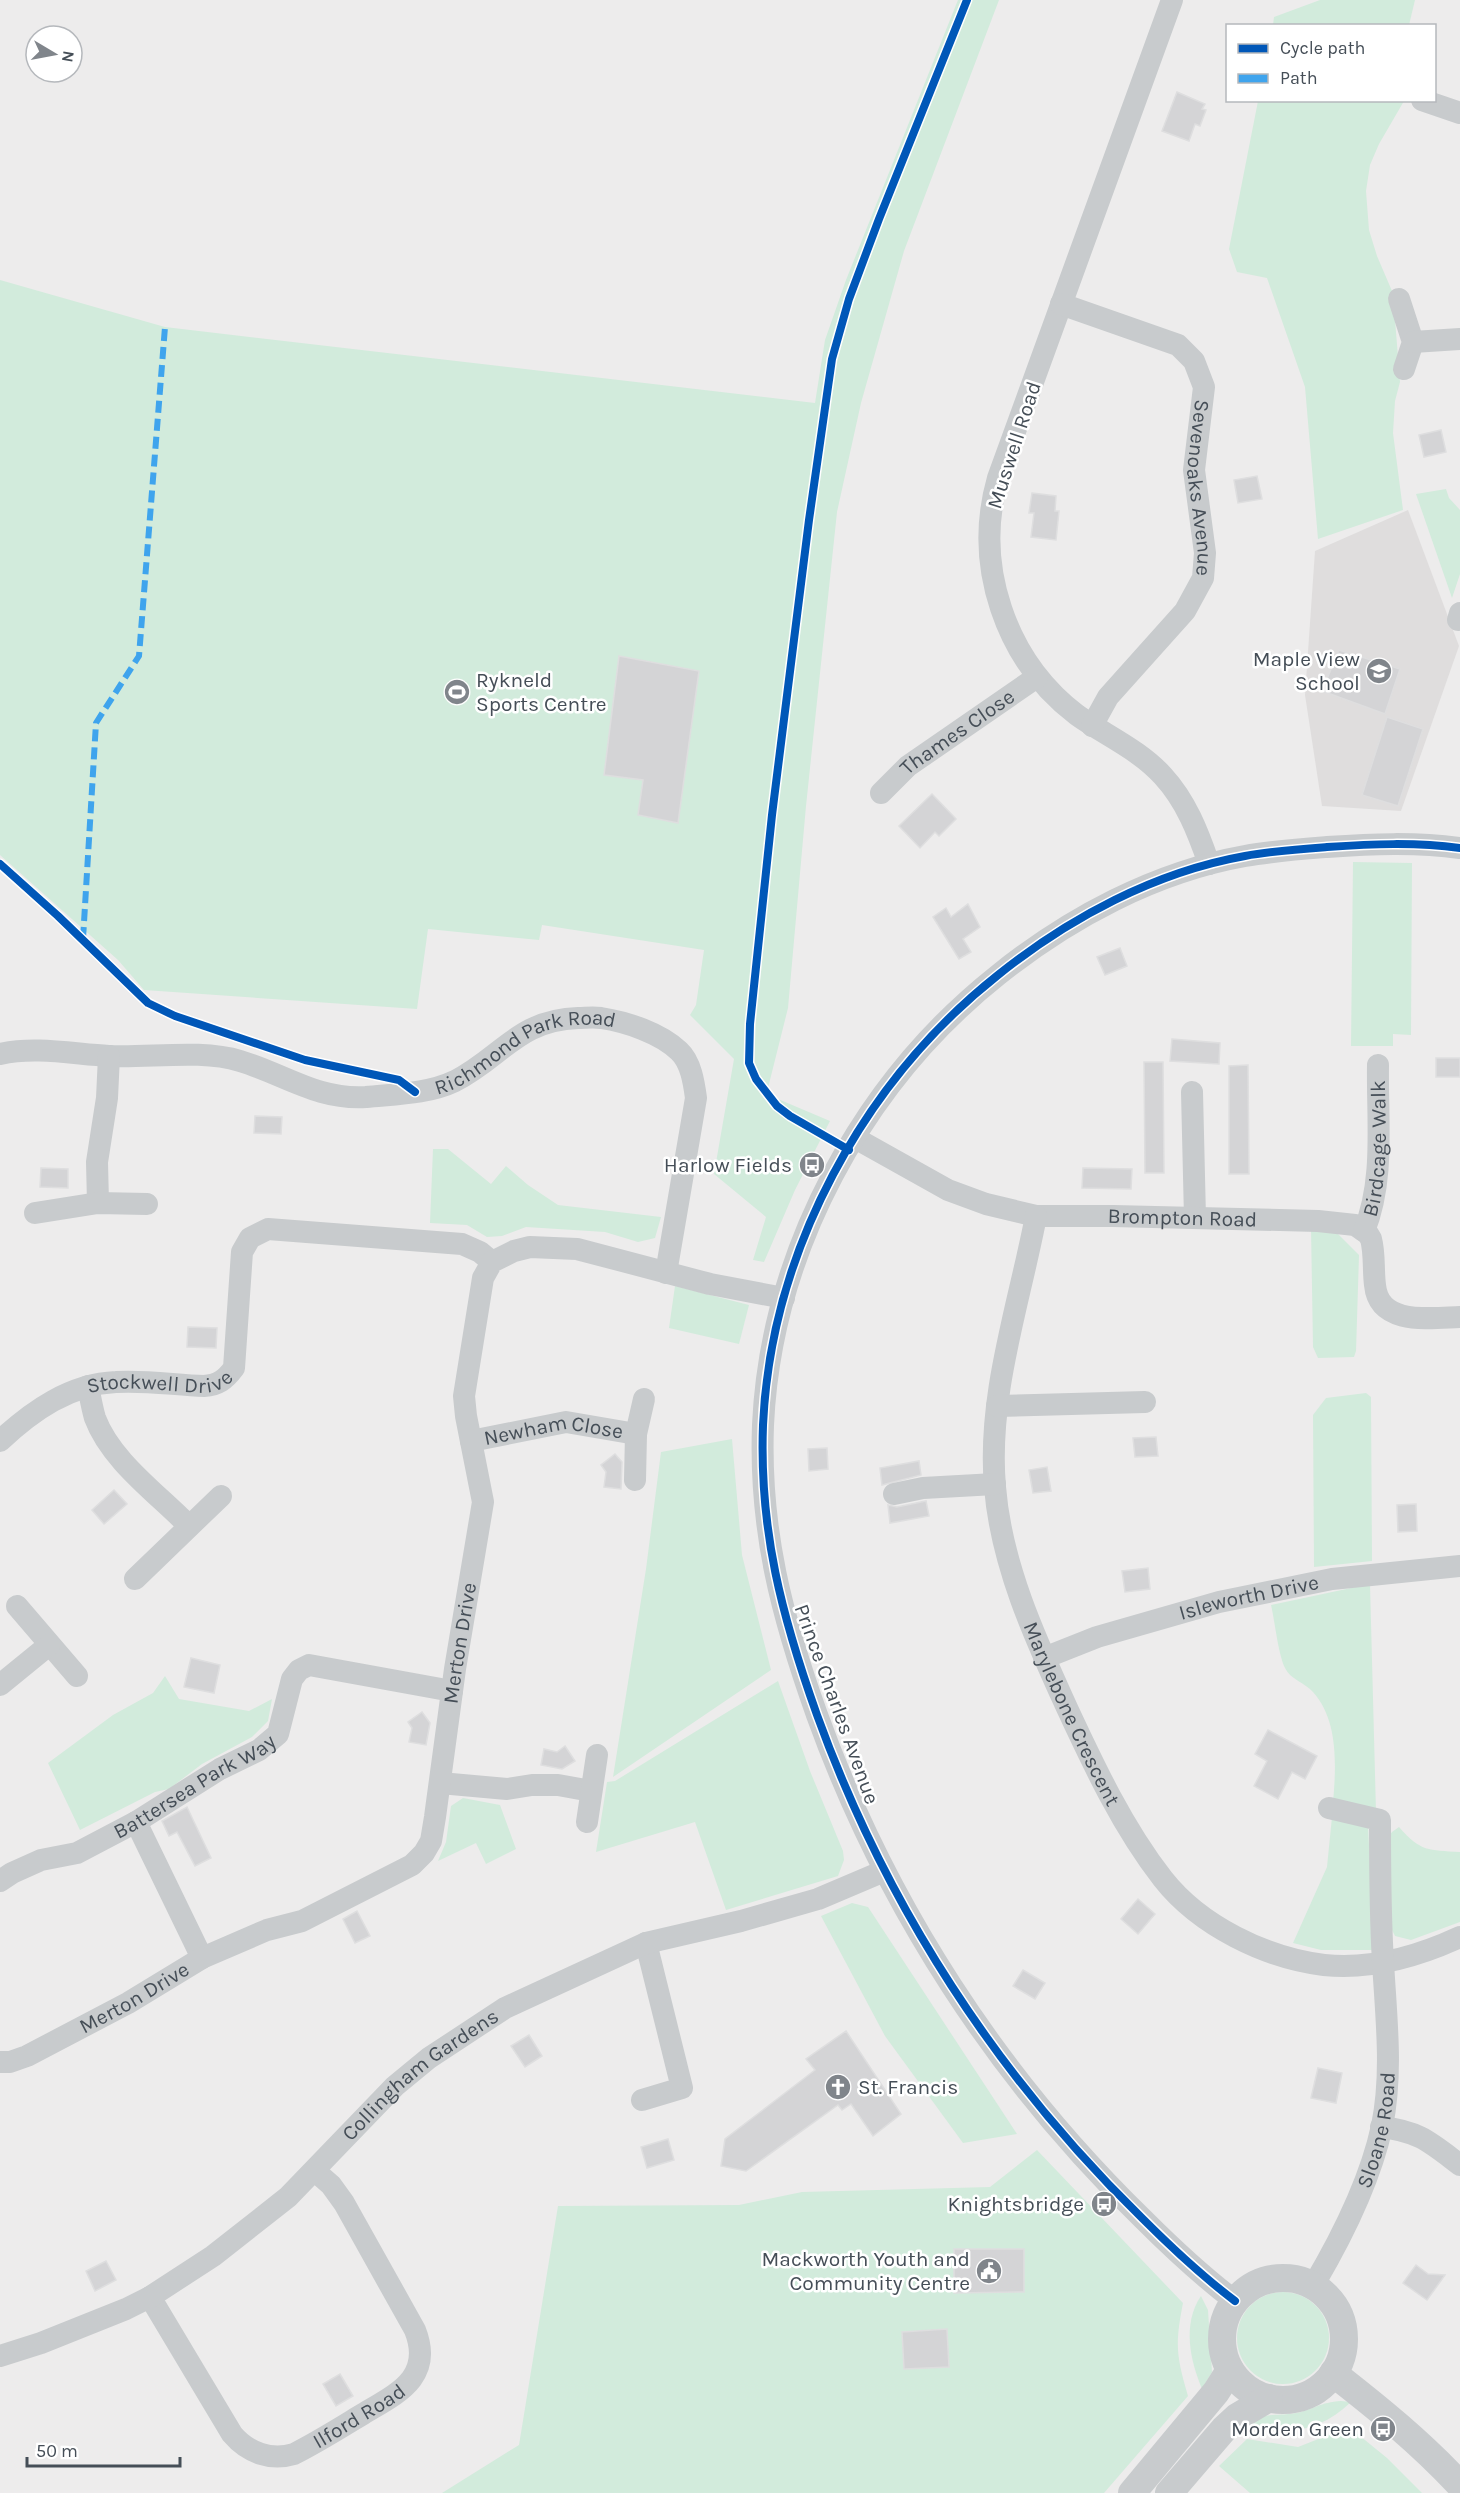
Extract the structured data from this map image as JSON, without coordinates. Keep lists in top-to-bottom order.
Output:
{
  "streets": {
    "street": [
      "Muswell Road",
      "Sevenoaks Avenue",
      "Thames Close",
      "Richmond Park Road",
      "Birdcage Walk",
      "Brompton Road",
      "Stockwell Drive",
      "Newham Close",
      "Isleworth Drive",
      "Merton Drive",
      "Prince Charles Avenue",
      "Marylebone Crescent",
      "Battersea Park Way",
      "Collingham Gardens",
      "Sloane Road",
      "Ilford Road"
    ]
  },
  "crossings": [
    ["Muswell Road", "Sevenoaks Avenue"],
    ["Muswell Road", "Thames Close"],
    ["Muswell Road", "Prince Charles Avenue"],
    ["Birdcage Walk", "Brompton Road"],
    ["Brompton Road", "Prince Charles Avenue"],
    ["Brompton Road", "Marylebone Crescent"],
    ["Stockwell Drive", "Merton Drive"],
    ["Newham Close", "Merton Drive"],
    ["Isleworth Drive", "Marylebone Crescent"],
    ["Merton Drive", "Battersea Park Way"],
    ["Prince Charles Avenue", "Collingham Gardens"],
    ["Prince Charles Avenue", "Sloane Road"],
    ["Marylebone Crescent", "Sloane Road"],
    ["Collingham Gardens", "Ilford Road"]
  ],
  "places": {
    "school or university": ["Maple View School"],
    "sports": ["Rykneld Sports Centre"],
    "bus stop": ["Harlow Fields", "Knightsbridge", "Morden Green"],
    "church": ["St. Francis"],
    "public building": ["Mackworth Youth and Community Centre"]
  },
  "legend": ["Cycle path", "Path"],
  "scale_bar": "50 m",
  "north": "right"
}
